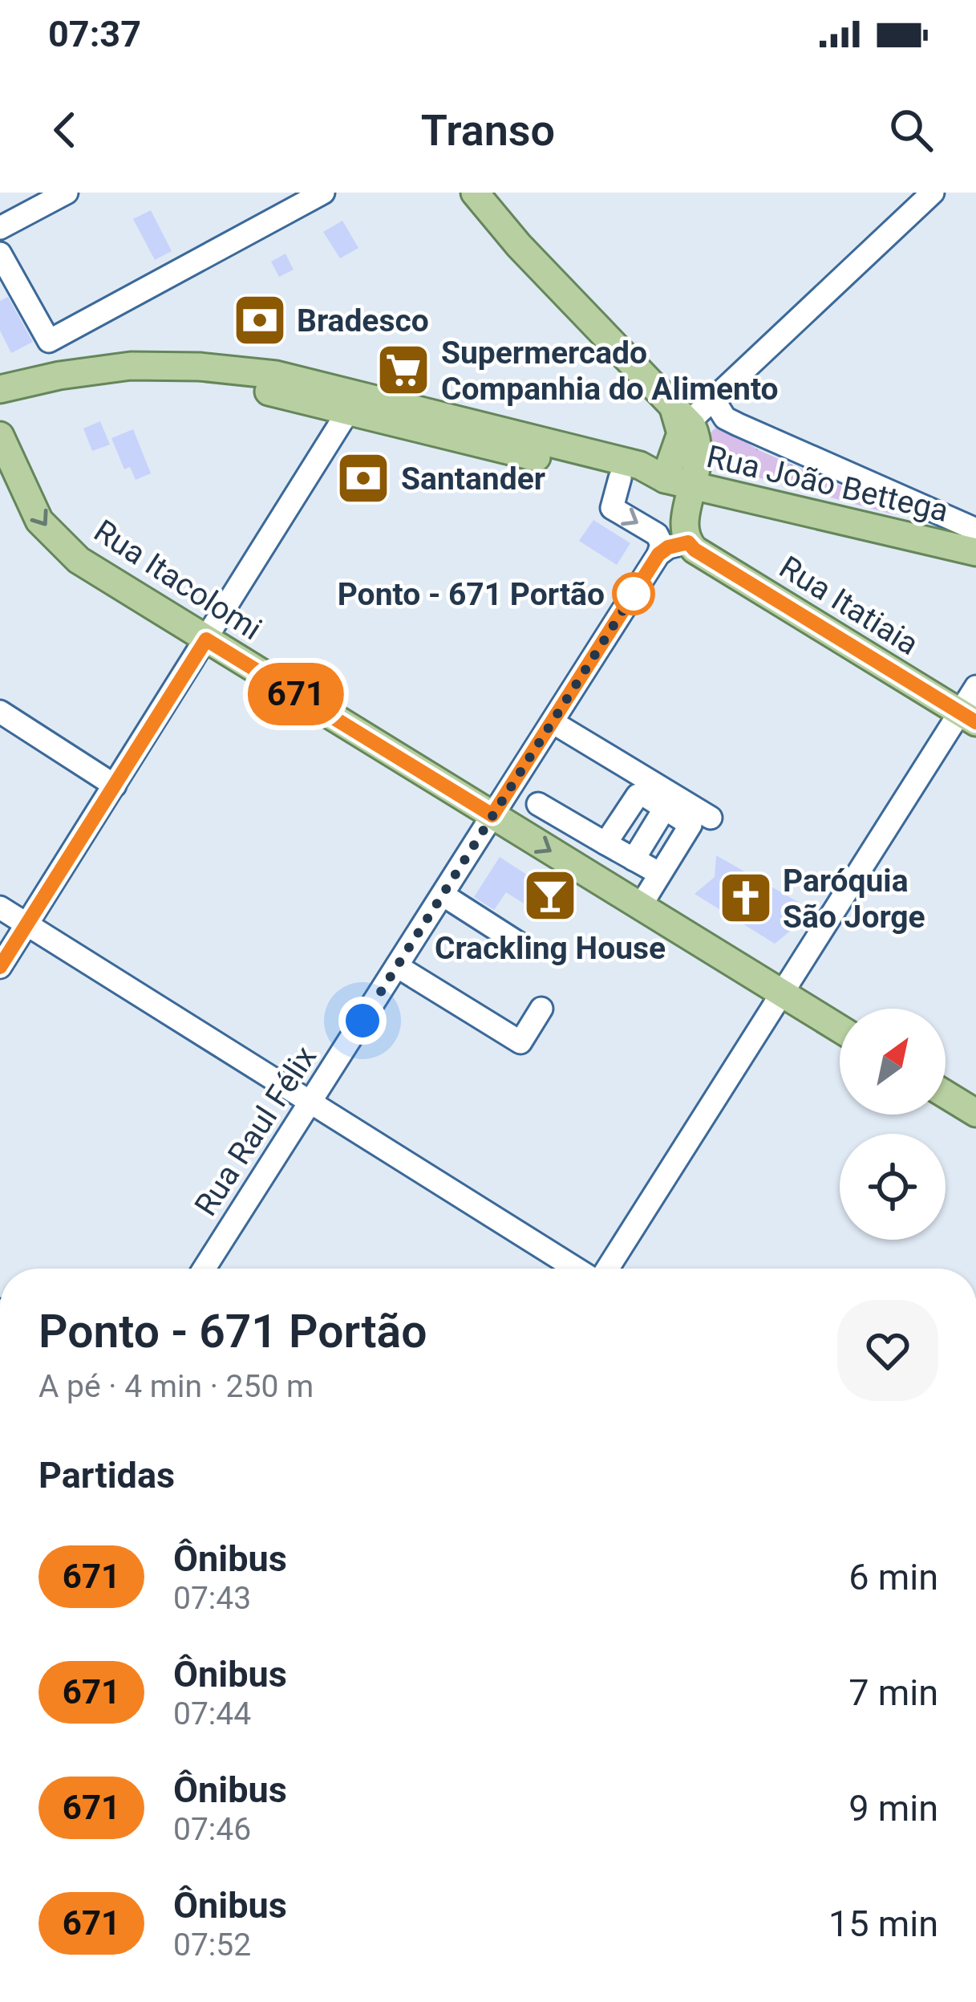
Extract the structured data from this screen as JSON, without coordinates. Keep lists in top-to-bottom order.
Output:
{
  "streets": {
    "main road": ["Rua João Bettega", "Rua Itacolomi", "Rua Itatiaia"],
    "street": ["Rua Raul Félix"]
  },
  "crossings": [
    ["Rua Itacolomi", "Rua Raul Félix"]
  ],
  "one_way": ["Rua Itacolomi"],
  "places": {
    "bank": ["Bradesco", "Santander"],
    "supermarket": ["Supermercado Companhia do Alimento"],
    "other": ["Ponto - 671 Portão"],
    "bar": ["Crackling House"],
    "church": ["Paróquia São Jorge"]
  },
  "lines": ["bus line 671"],
  "north": "top right",
  "page": {
    "status": "07:37",
    "header": "Transo",
    "on_map": "671",
    "heading": [
      ["Ponto - 671 Portão", "A pé · 4 min · 250 m"],
      "Partidas"
    ],
    "list": [
      {
        "mark": "671",
        "name": "Ônibus",
        "note": "07:43",
        "value": "6 min"
      },
      {
        "mark": "671",
        "name": "Ônibus",
        "note": "07:44",
        "value": "7 min"
      },
      {
        "mark": "671",
        "name": "Ônibus",
        "note": "07:46",
        "value": "9 min"
      },
      {
        "mark": "671",
        "name": "Ônibus",
        "note": "07:52",
        "value": "15 min"
      }
    ]
  }
}
